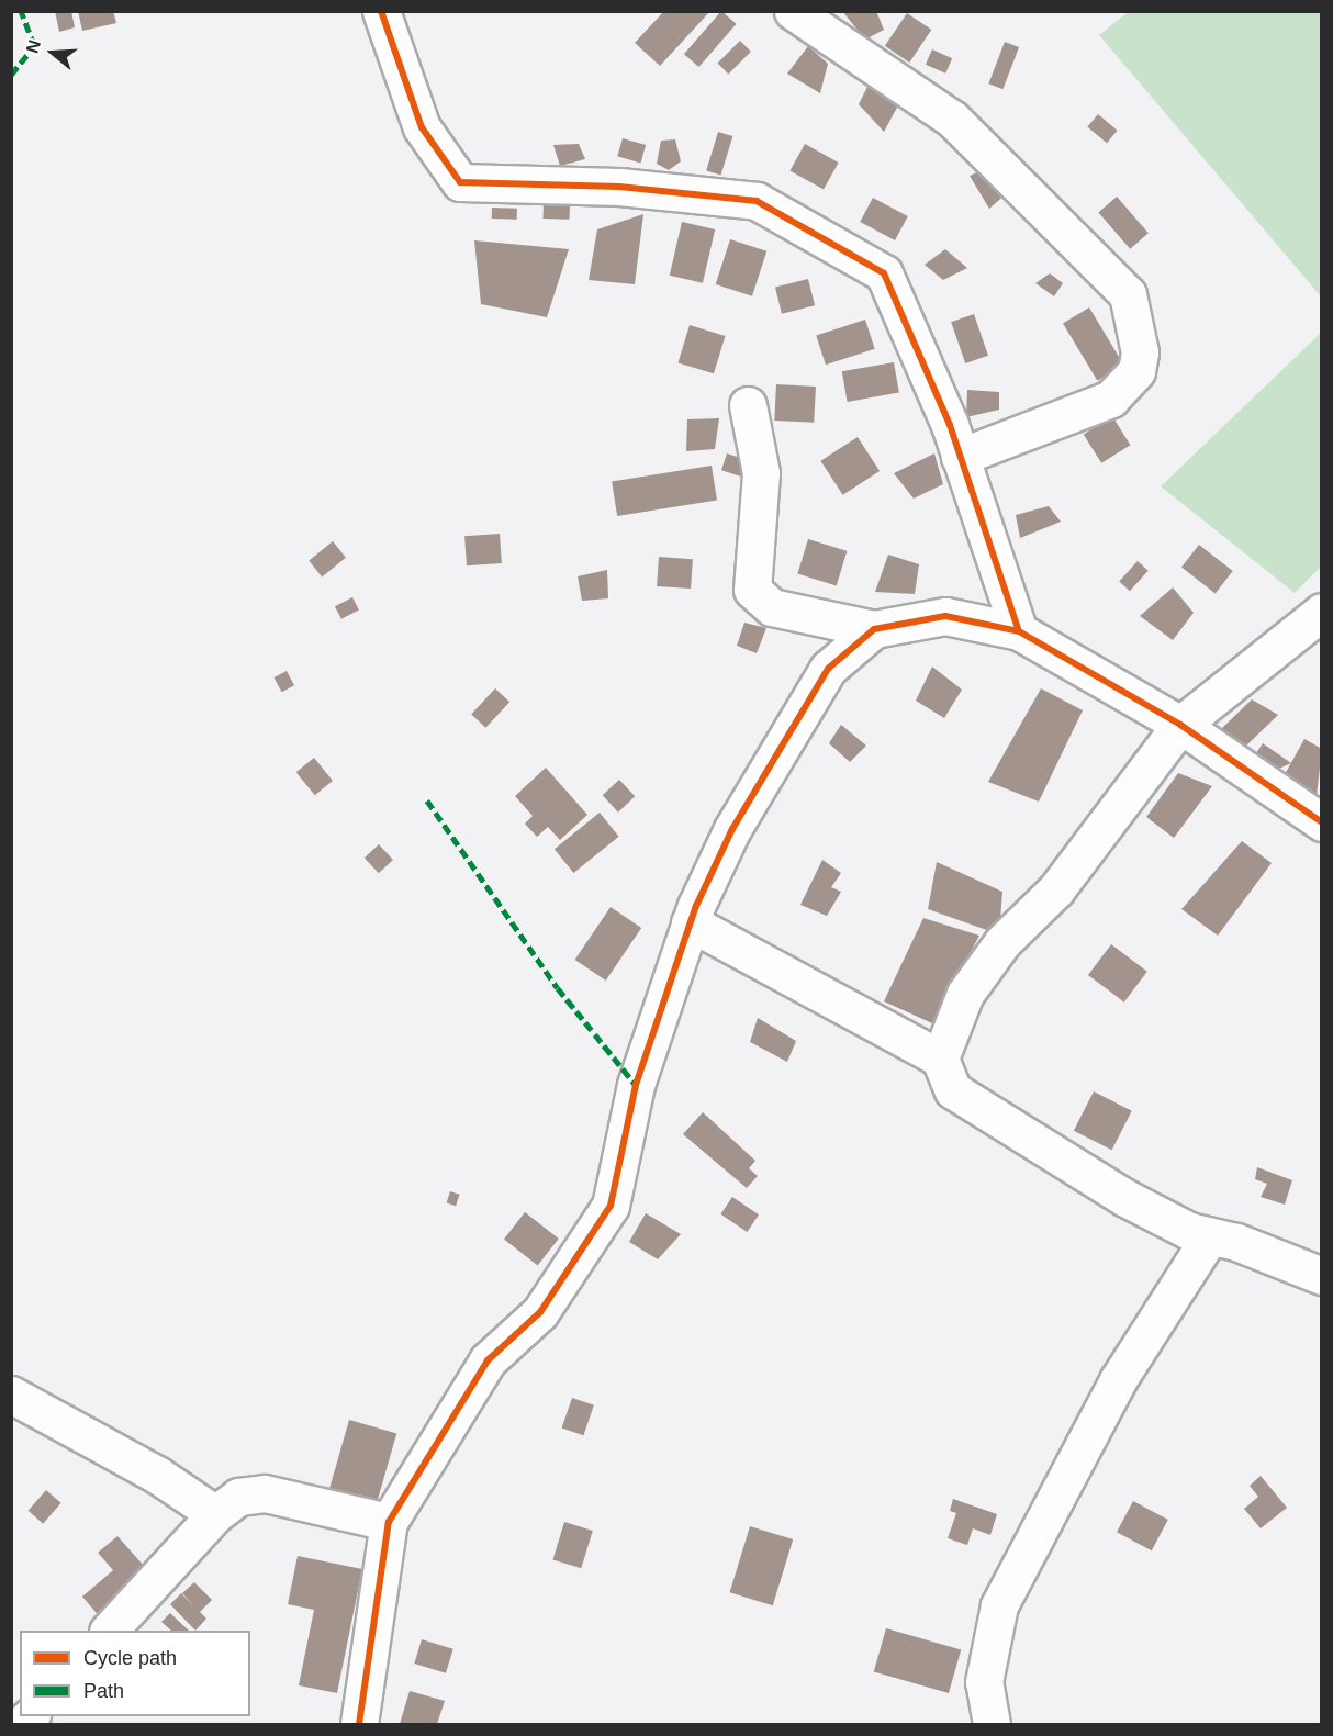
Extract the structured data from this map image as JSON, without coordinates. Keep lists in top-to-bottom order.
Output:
{
  "legend": ["Cycle path", "Path"],
  "north": "left"
}
